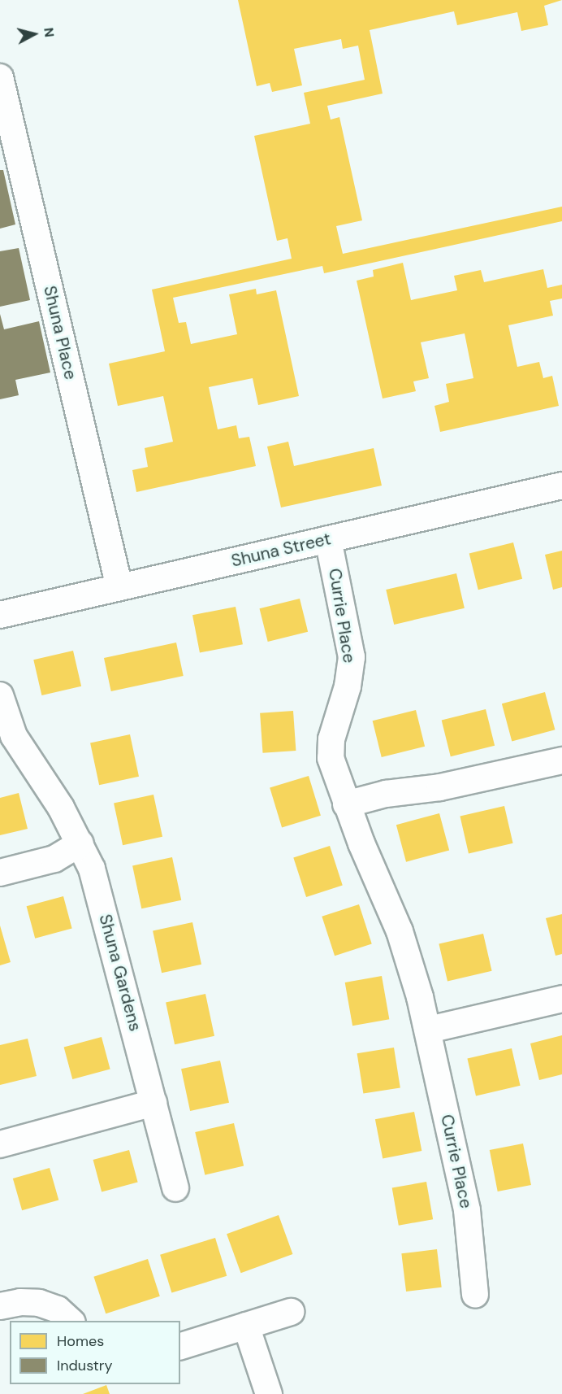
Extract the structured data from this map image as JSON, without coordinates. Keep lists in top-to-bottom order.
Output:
{
  "streets": {
    "street": [
      "Shuna Place",
      "Shuna Street",
      "Currie Place",
      "Shuna Gardens"
    ]
  },
  "crossings": [
    ["Shuna Place", "Shuna Street"],
    ["Shuna Street", "Currie Place"]
  ],
  "legend": ["Homes", "Industry"],
  "north": "right"
}
